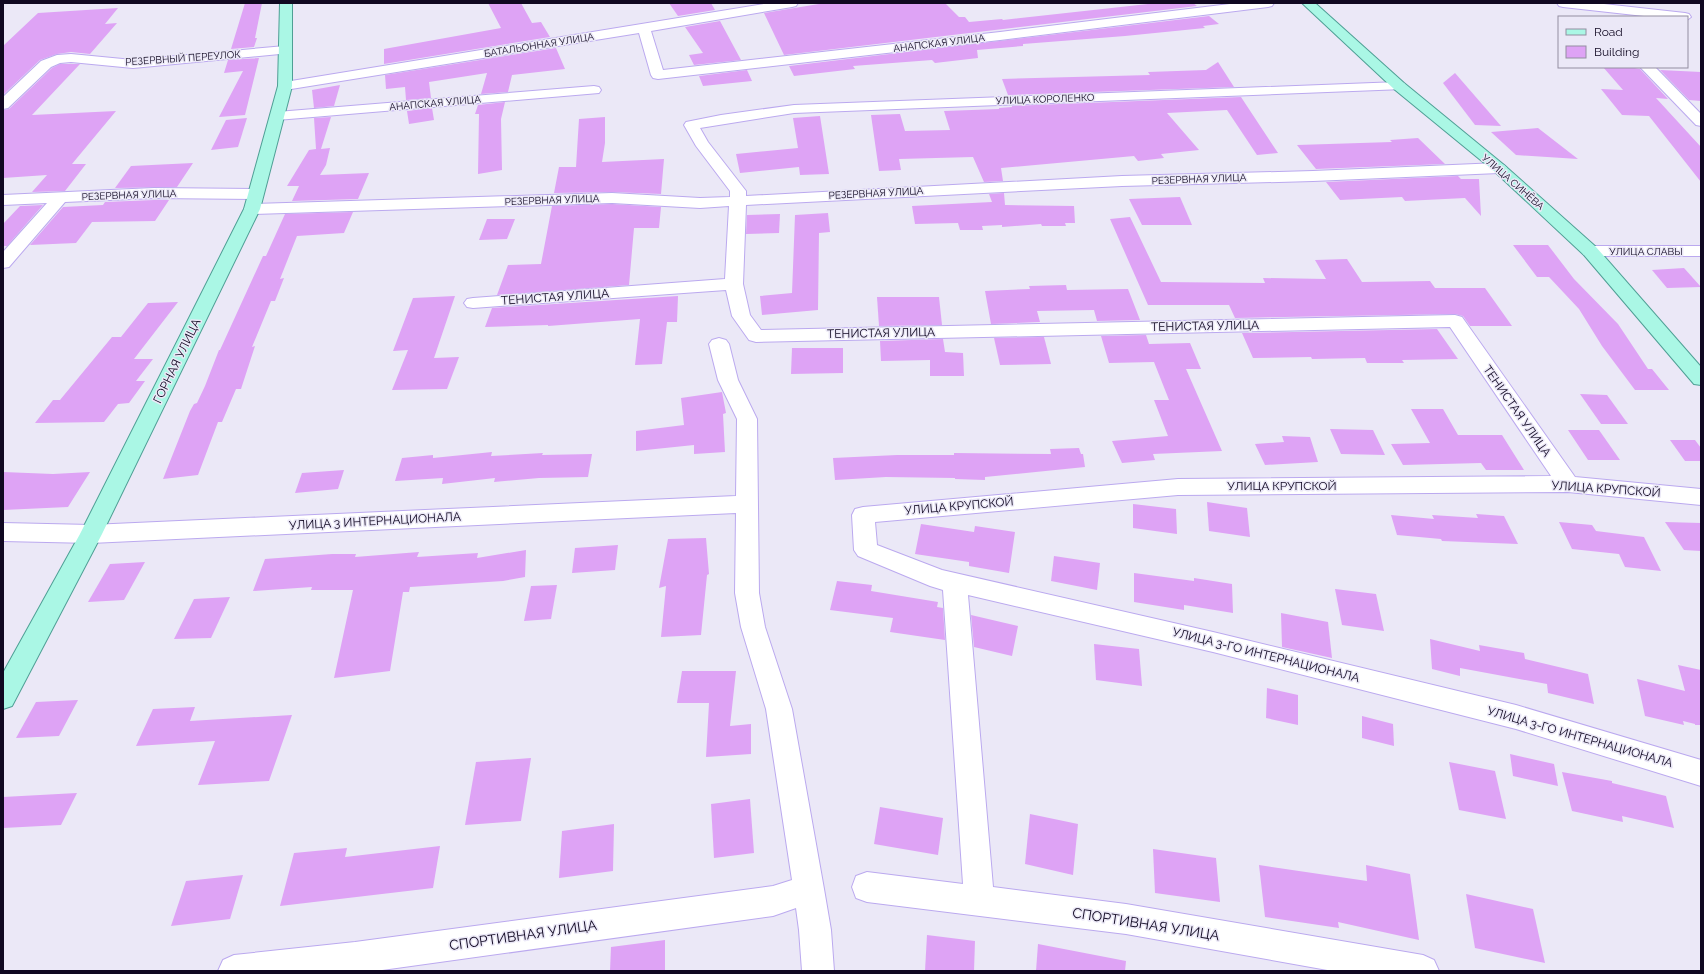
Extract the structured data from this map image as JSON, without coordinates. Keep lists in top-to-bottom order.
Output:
{
  "streets": {
    "main road": ["УЛИЦА СИНЁВА", "ГОРНАЯ УЛИЦА"],
    "street": [
      "АНАПСКАЯ УЛИЦА",
      "БАТАЛЬОННАЯ УЛИЦА",
      "РЕЗЕРВНЫЙ ПЕРЕУЛОК",
      "УЛИЦА КОРОЛЕНКО",
      "РЕЗЕРВНАЯ УЛИЦА",
      "УЛИЦА СЛАВЫ",
      "ТЕНИСТАЯ УЛИЦА",
      "УЛИЦА КРУПСКОЙ",
      "УЛИЦА 3 ИНТЕРНАЦИОНАЛА",
      "УЛИЦА 3-ГО ИНТЕРНАЦИОНАЛА",
      "СПОРТИВНАЯ УЛИЦА"
    ]
  },
  "crossings": [
    ["АНАПСКАЯ УЛИЦА", "БАТАЛЬОННАЯ УЛИЦА"],
    ["АНАПСКАЯ УЛИЦА", "ГОРНАЯ УЛИЦА"],
    ["БАТАЛЬОННАЯ УЛИЦА", "ГОРНАЯ УЛИЦА"],
    ["РЕЗЕРВНЫЙ ПЕРЕУЛОК", "ГОРНАЯ УЛИЦА"],
    ["УЛИЦА КОРОЛЕНКО", "РЕЗЕРВНАЯ УЛИЦА"],
    ["УЛИЦА КОРОЛЕНКО", "УЛИЦА СИНЁВА"],
    ["РЕЗЕРВНАЯ УЛИЦА", "УЛИЦА СИНЁВА"],
    ["РЕЗЕРВНАЯ УЛИЦА", "ГОРНАЯ УЛИЦА"],
    ["УЛИЦА СИНЁВА", "УЛИЦА СЛАВЫ"],
    ["ТЕНИСТАЯ УЛИЦА", "УЛИЦА КРУПСКОЙ"],
    ["ГОРНАЯ УЛИЦА", "УЛИЦА 3 ИНТЕРНАЦИОНАЛА"],
    ["УЛИЦА КРУПСКОЙ", "УЛИЦА 3-ГО ИНТЕРНАЦИОНАЛА"]
  ],
  "legend": ["Road", "Building"]
}
